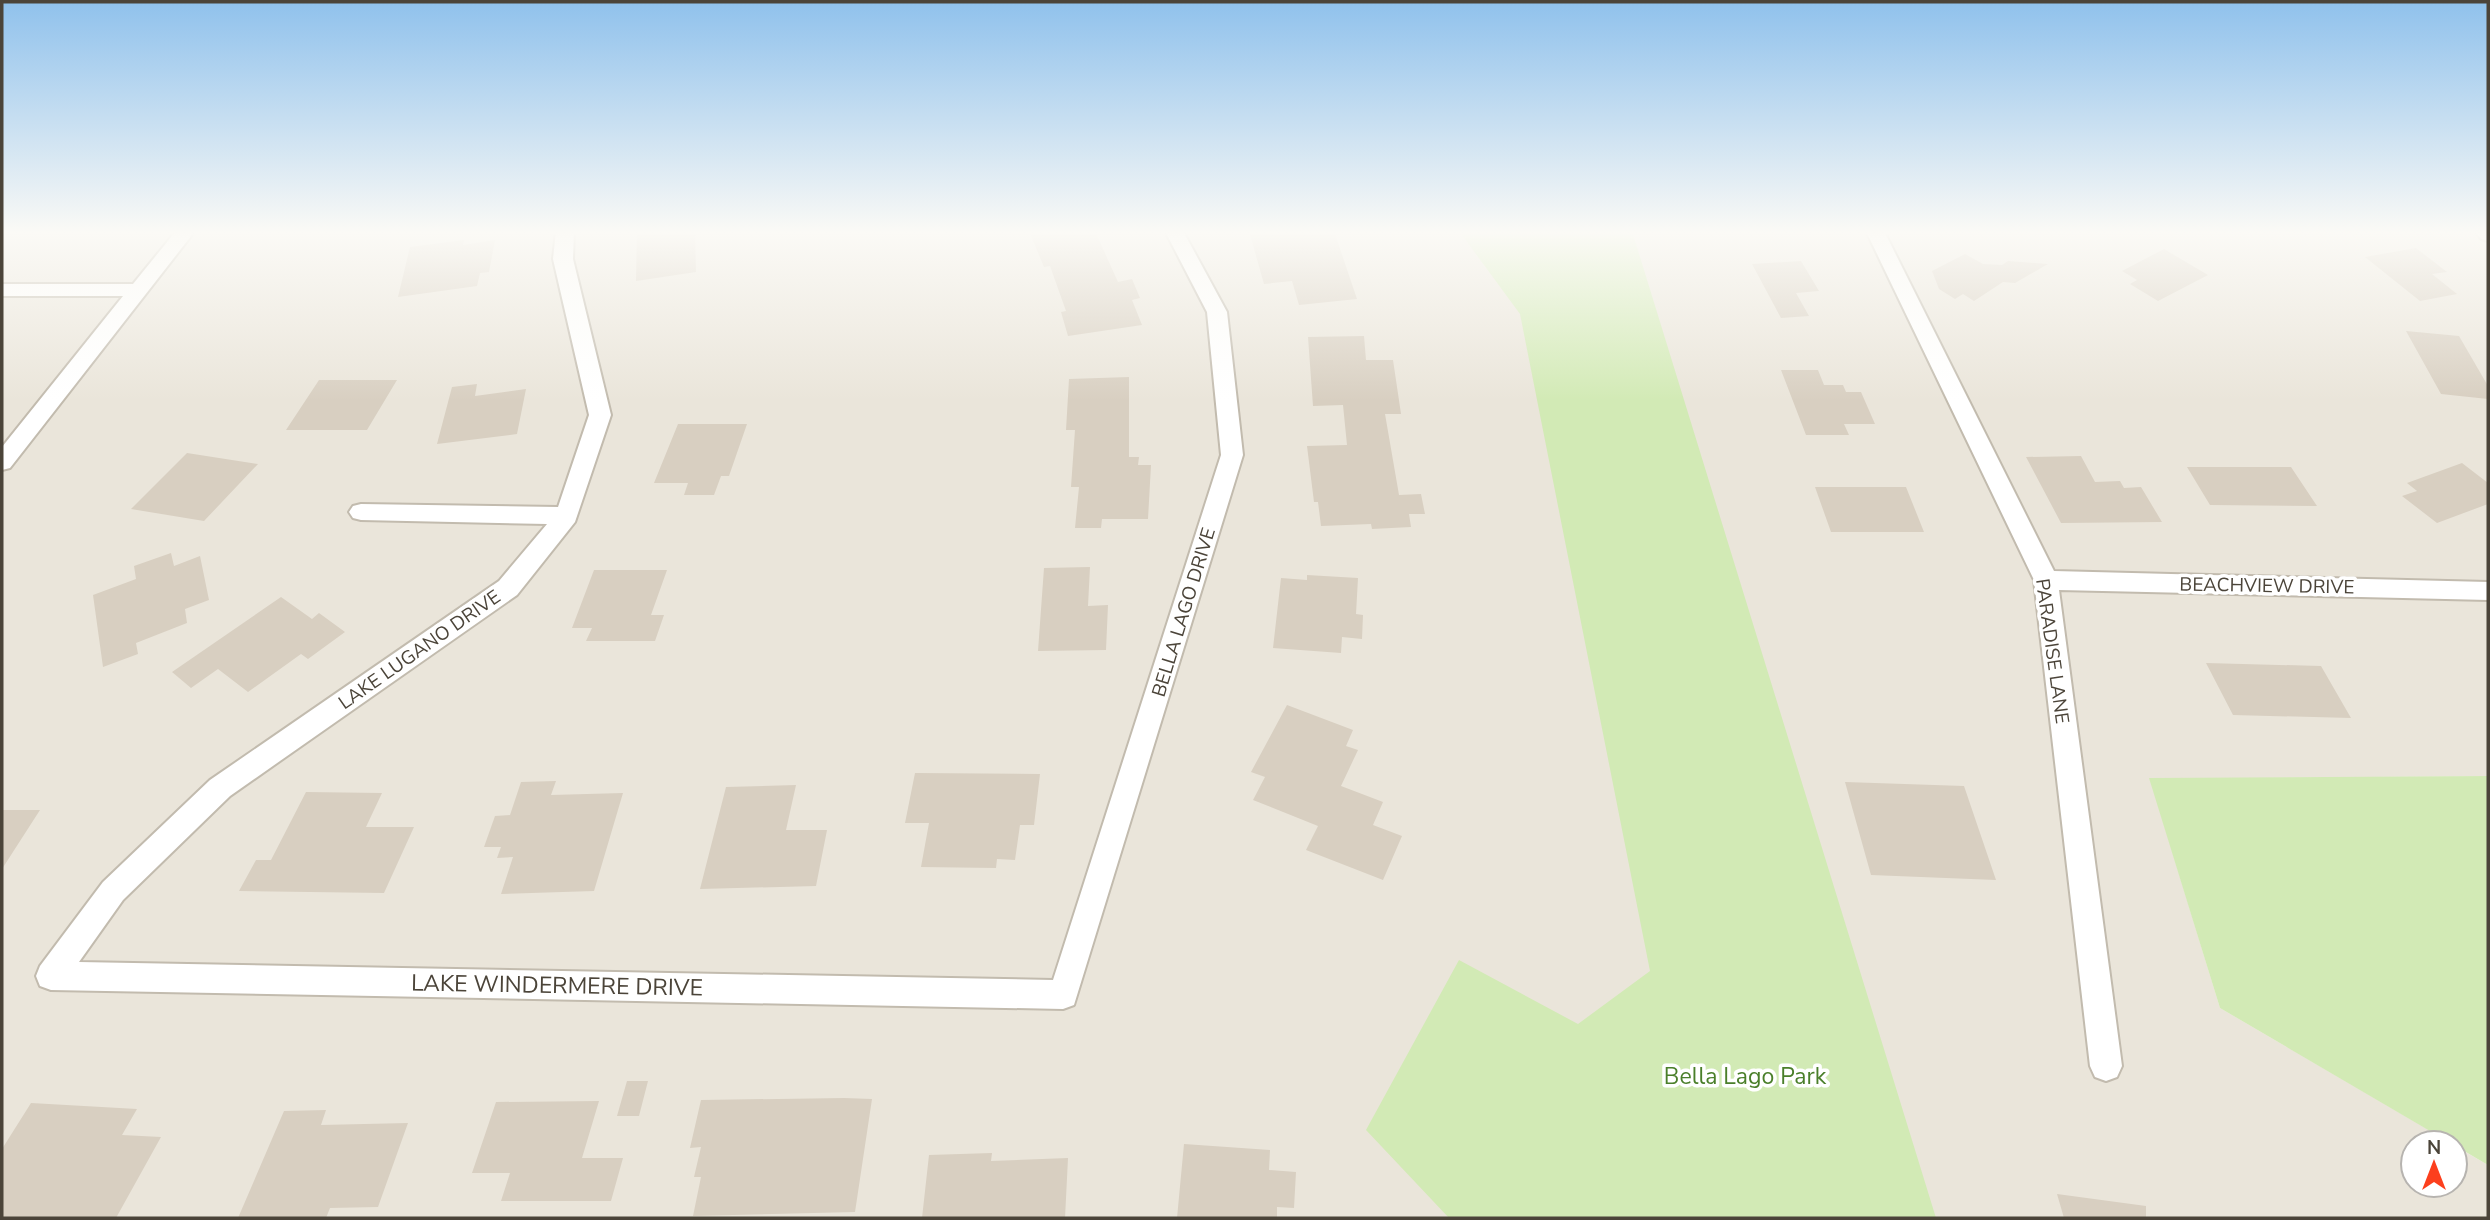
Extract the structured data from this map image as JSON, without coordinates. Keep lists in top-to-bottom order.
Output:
{
  "streets": {
    "street": [
      "BEACHVIEW DRIVE",
      "BELLA LAGO DRIVE",
      "LAKE LUGANO DRIVE",
      "PARADISE LANE",
      "LAKE WINDERMERE DRIVE"
    ]
  },
  "crossings": [
    ["BEACHVIEW DRIVE", "PARADISE LANE"],
    ["BELLA LAGO DRIVE", "LAKE WINDERMERE DRIVE"],
    ["LAKE LUGANO DRIVE", "LAKE WINDERMERE DRIVE"]
  ],
  "parks": ["Bella Lago Park"],
  "north": "top"
}
